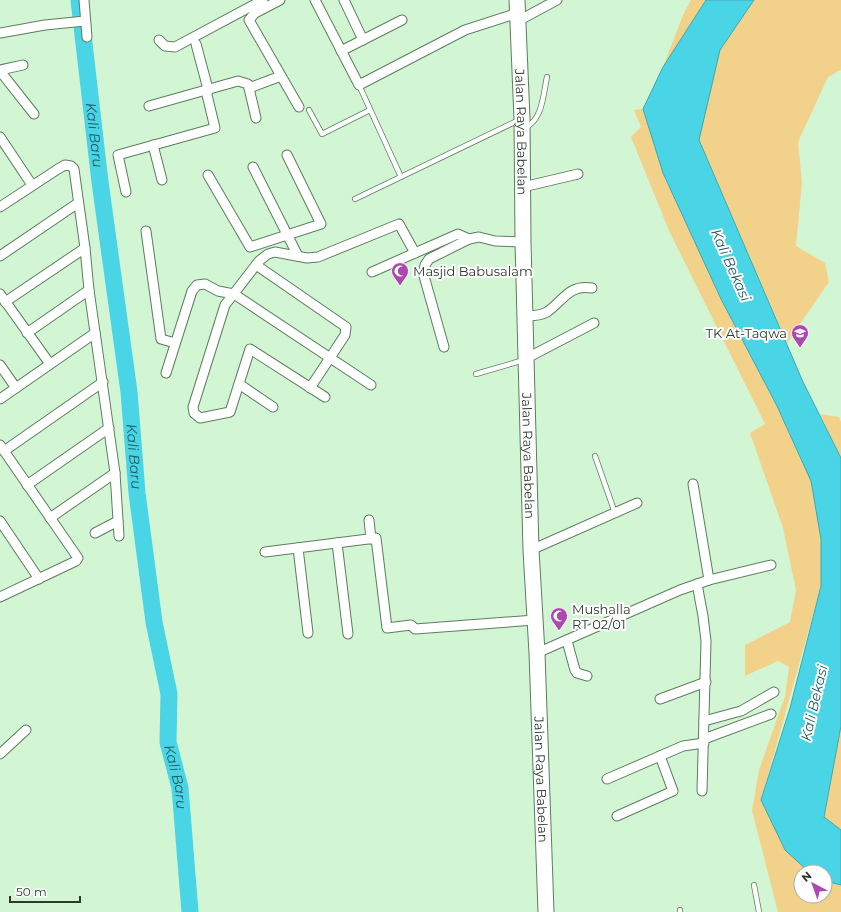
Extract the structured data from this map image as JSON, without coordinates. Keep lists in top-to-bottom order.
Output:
{
  "streets": {
    "main road": ["Jalan Raya Babelan"]
  },
  "water": ["Kali Baru", "Kali Bekasi"],
  "places": {
    "mosque": ["Masjid Babusalam", "Mushalla RT 02/01"],
    "school or university": ["TK At-Taqwa"]
  },
  "scale_bar": "50 m",
  "north": "top left"
}
